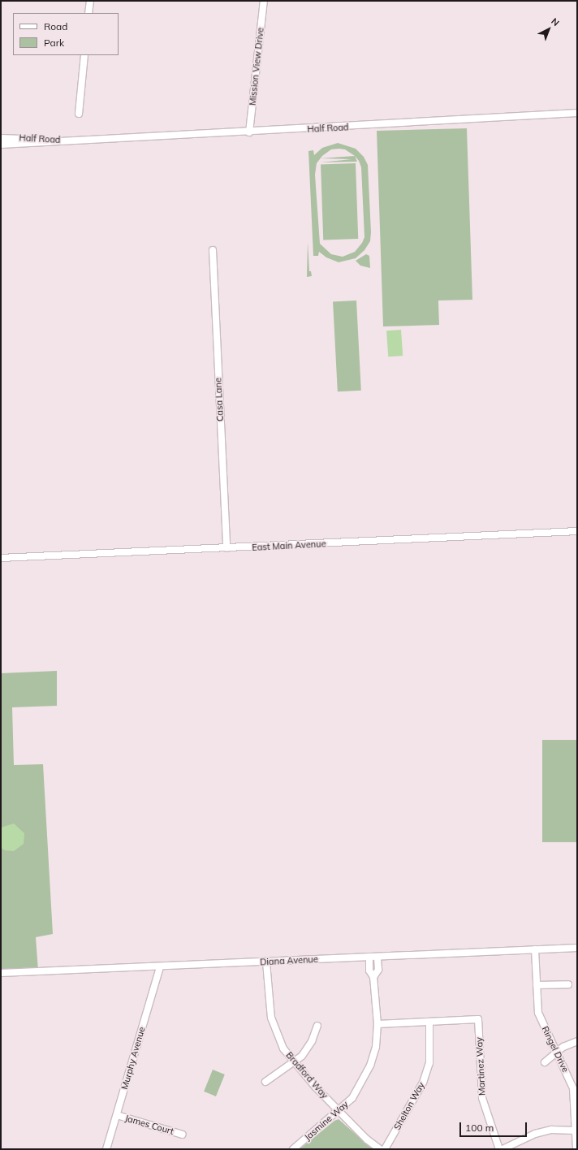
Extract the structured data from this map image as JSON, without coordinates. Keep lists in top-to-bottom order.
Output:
{
  "streets": {
    "street": [
      "Mission View Drive",
      "Half Road",
      "Casa Lane",
      "East Main Avenue",
      "Diana Avenue",
      "Ringel Drive",
      "Murphy Avenue",
      "Martinez Way",
      "Bradford Way",
      "Shelton Way",
      "Jasmine Way",
      "James Court"
    ]
  },
  "crossings": [
    ["Mission View Drive", "Half Road"],
    ["Casa Lane", "East Main Avenue"],
    ["Diana Avenue", "Ringel Drive"],
    ["Diana Avenue", "Murphy Avenue"],
    ["Diana Avenue", "Bradford Way"],
    ["Diana Avenue", "Jasmine Way"],
    ["Murphy Avenue", "James Court"],
    ["Martinez Way", "Shelton Way"],
    ["Bradford Way", "Jasmine Way"]
  ],
  "legend": ["Road", "Park"],
  "scale_bar": "100 m",
  "north": "top right"
}
